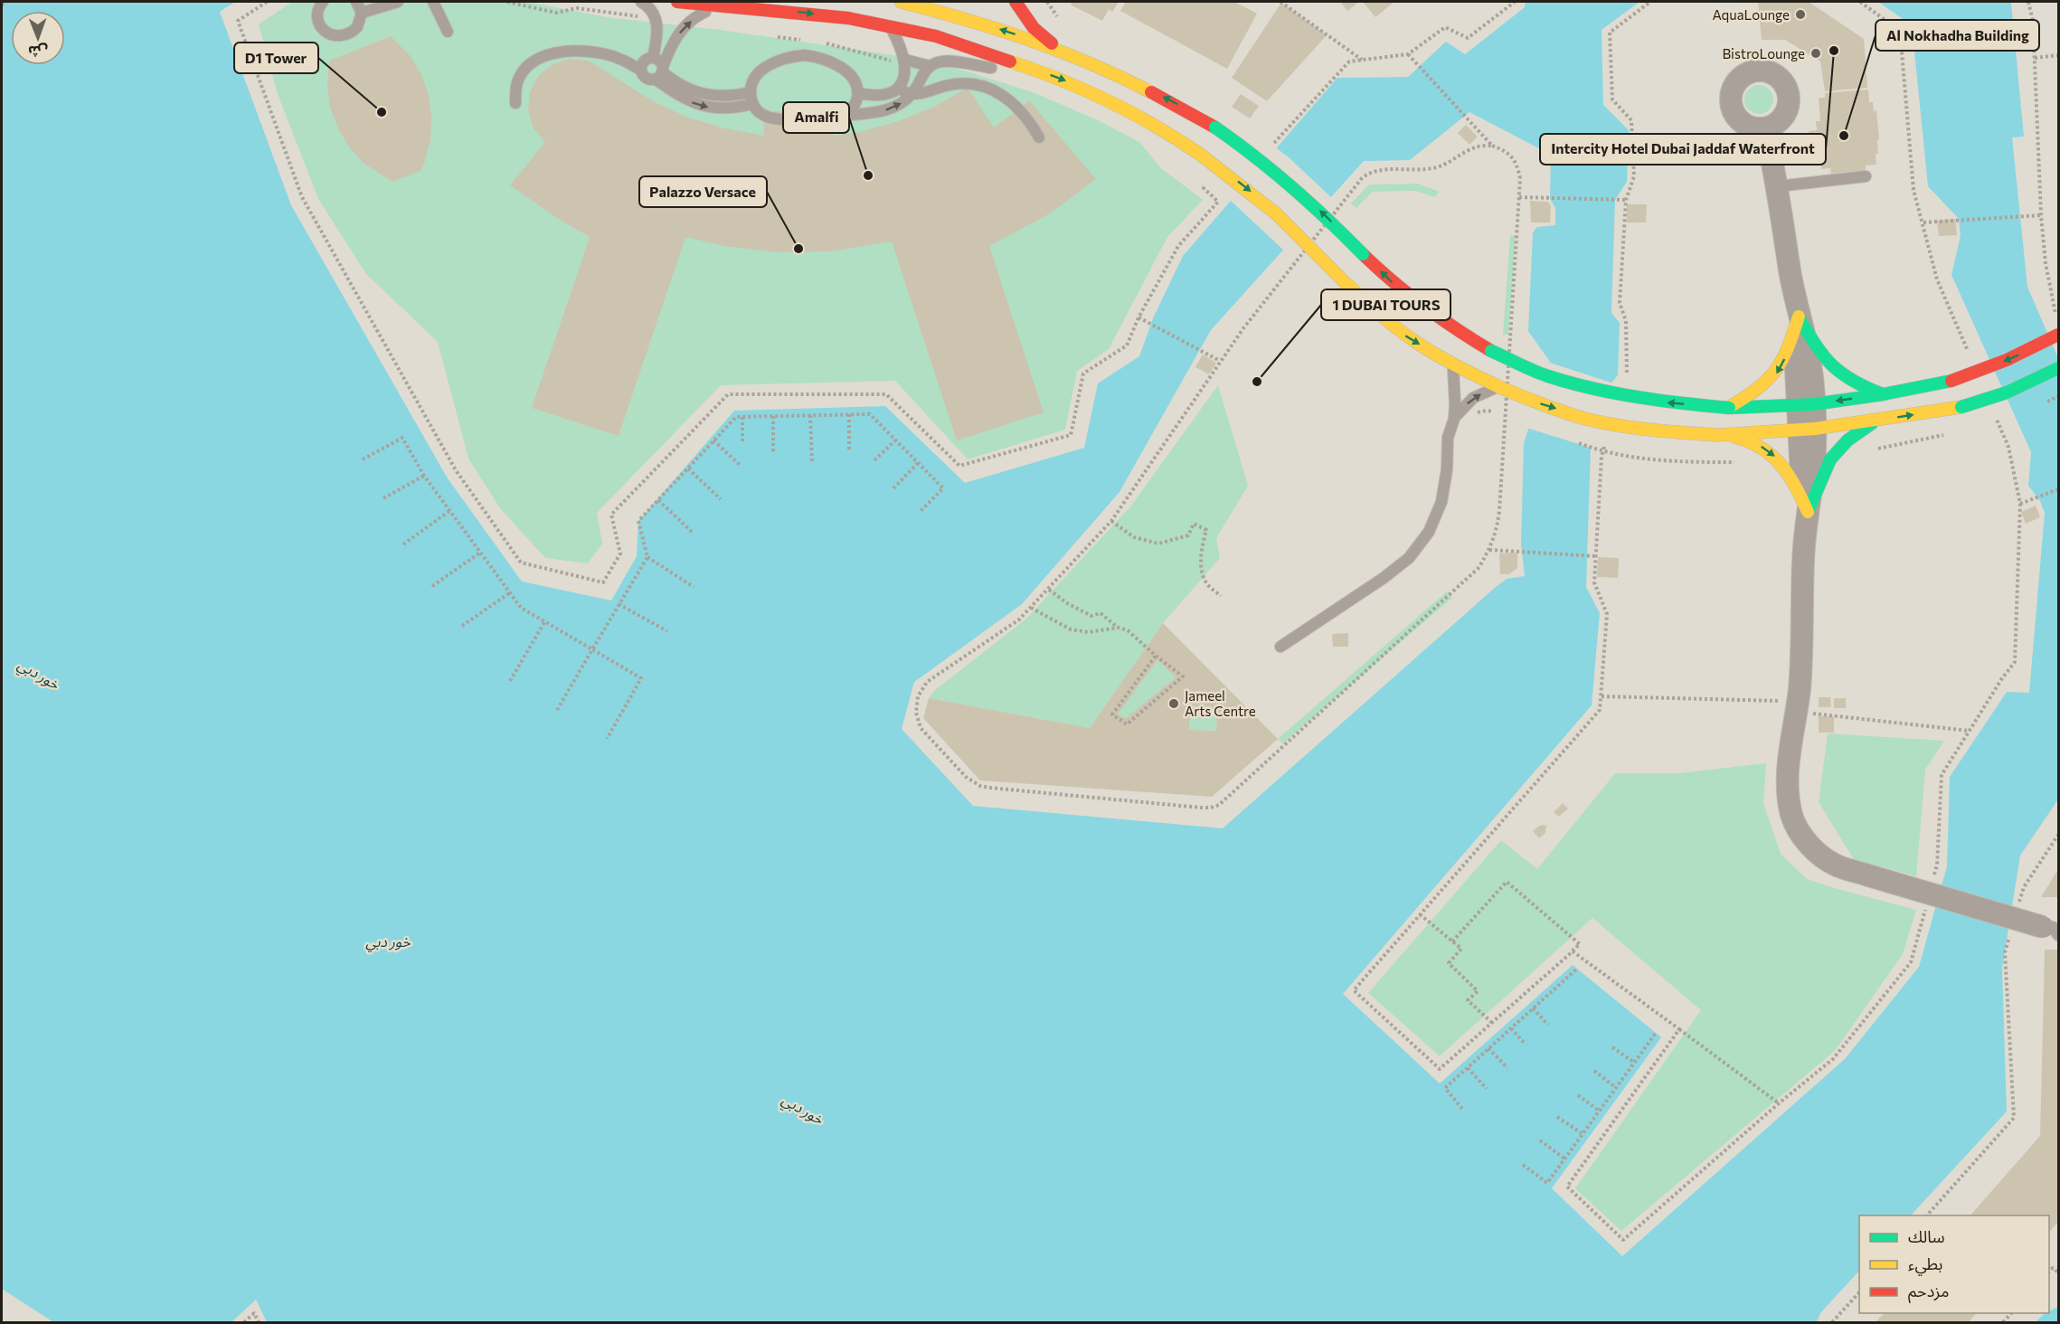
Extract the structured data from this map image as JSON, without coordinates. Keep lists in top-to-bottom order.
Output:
{
  "water": ["خور دبي"],
  "places": [
    "AquaLounge",
    "Intercity Hotel Dubai Jaddaf Waterfront",
    "BistroLounge",
    "D1 Tower",
    "Al Nokhadha Building",
    "Amalfi",
    "Palazzo Versace",
    "1 DUBAI TOURS",
    "Jameel Arts Centre"
  ],
  "legend": ["سالك", "بطيء", "مزدحم"],
  "north": "bottom"
}
